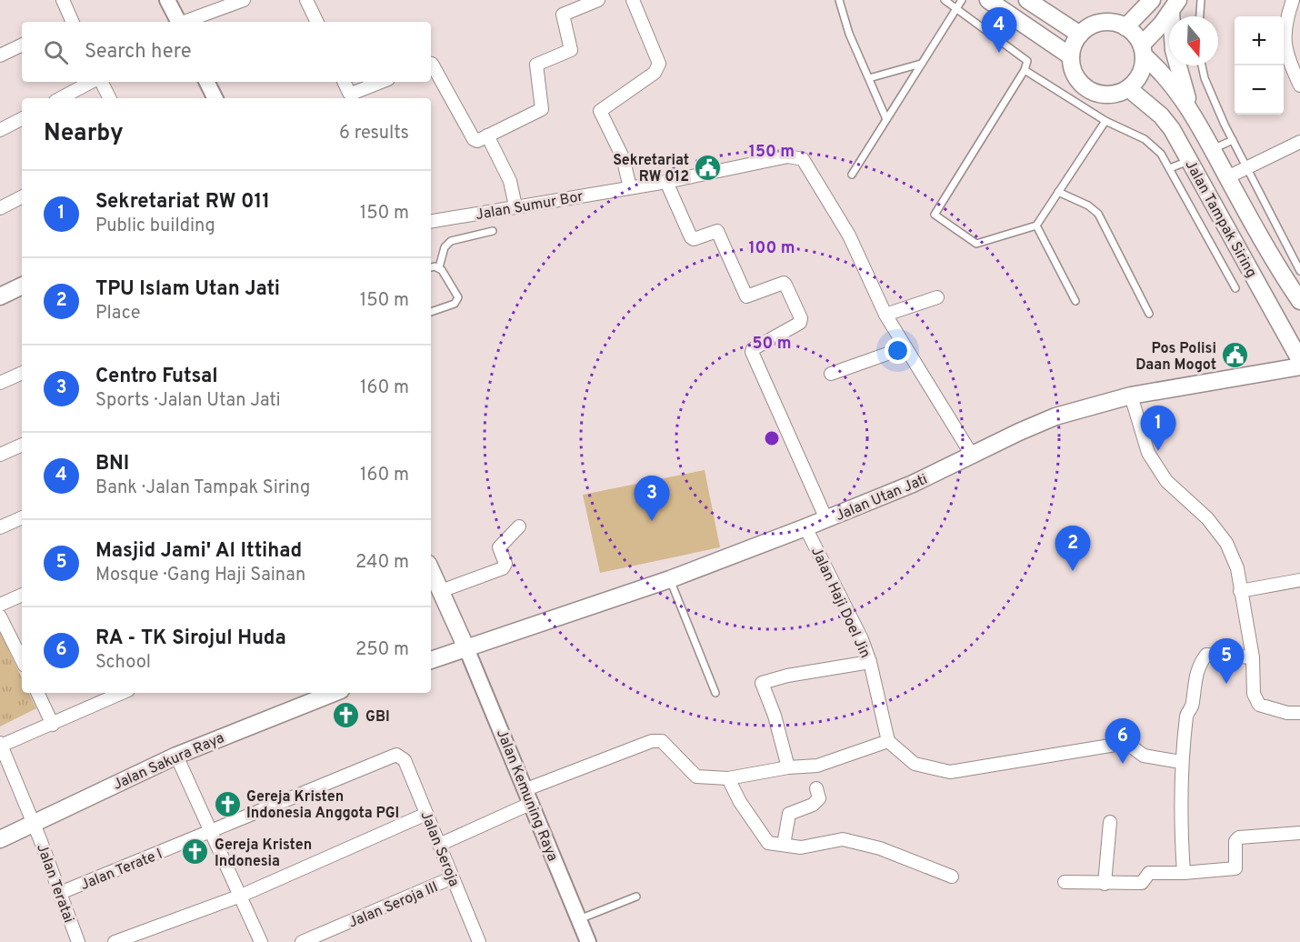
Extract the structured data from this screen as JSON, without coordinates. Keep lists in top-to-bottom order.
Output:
{
  "streets": {
    "main road": ["Jalan Tampak Siring", "Jalan Utan Jati", "Jalan Sakura Raya"],
    "street": [
      "Jalan Sumur Bor",
      "Jalan Haji Doel Jin",
      "Jalan Kemuning Raya",
      "Jalan Seroja",
      "Jalan Terate I",
      "Jalan Teratai",
      "Jalan Seroja III"
    ]
  },
  "crossings": [
    ["Jalan Utan Jati", "Jalan Haji Doel Jin"],
    ["Jalan Utan Jati", "Jalan Kemuning Raya"],
    ["Jalan Sakura Raya", "Jalan Teratai"],
    ["Jalan Seroja", "Jalan Terate I"],
    ["Jalan Seroja", "Jalan Seroja III"],
    ["Jalan Terate I", "Jalan Teratai"]
  ],
  "places": {
    "public building": ["Sekretariat RW 012", "Pos Polisi Daan Mogot"],
    "church": ["GBI", "Gereja Kristen Indonesia Anggota PGI", "Gereja Kristen Indonesia"]
  },
  "north": "bottom",
  "page": {
    "pins": [
      "4",
      "1",
      "3",
      "2",
      "5",
      "6"
    ],
    "map_buttons": ["+", "−"],
    "search": "Search here",
    "heading": ["Nearby", "6 results"],
    "list": [
      {
        "mark": "1",
        "name": "Sekretariat RW 011",
        "note": "Public building",
        "value": "150 m"
      },
      {
        "mark": "2",
        "name": "TPU Islam Utan Jati",
        "note": "Place",
        "value": "150 m"
      },
      {
        "mark": "3",
        "name": "Centro Futsal",
        "note": "Sports · Jalan Utan Jati",
        "value": "160 m"
      },
      {
        "mark": "4",
        "name": "BNI",
        "note": "Bank · Jalan Tampak Siring",
        "value": "160 m"
      },
      {
        "mark": "5",
        "name": "Masjid Jami' Al Ittihad",
        "note": "Mosque · Gang Haji Sainan",
        "value": "240 m"
      },
      {
        "mark": "6",
        "name": "RA - TK Sirojul Huda",
        "note": "School",
        "value": "250 m"
      }
    ]
  },
  "rings": ["150 m", "100 m", "50 m"]
}
